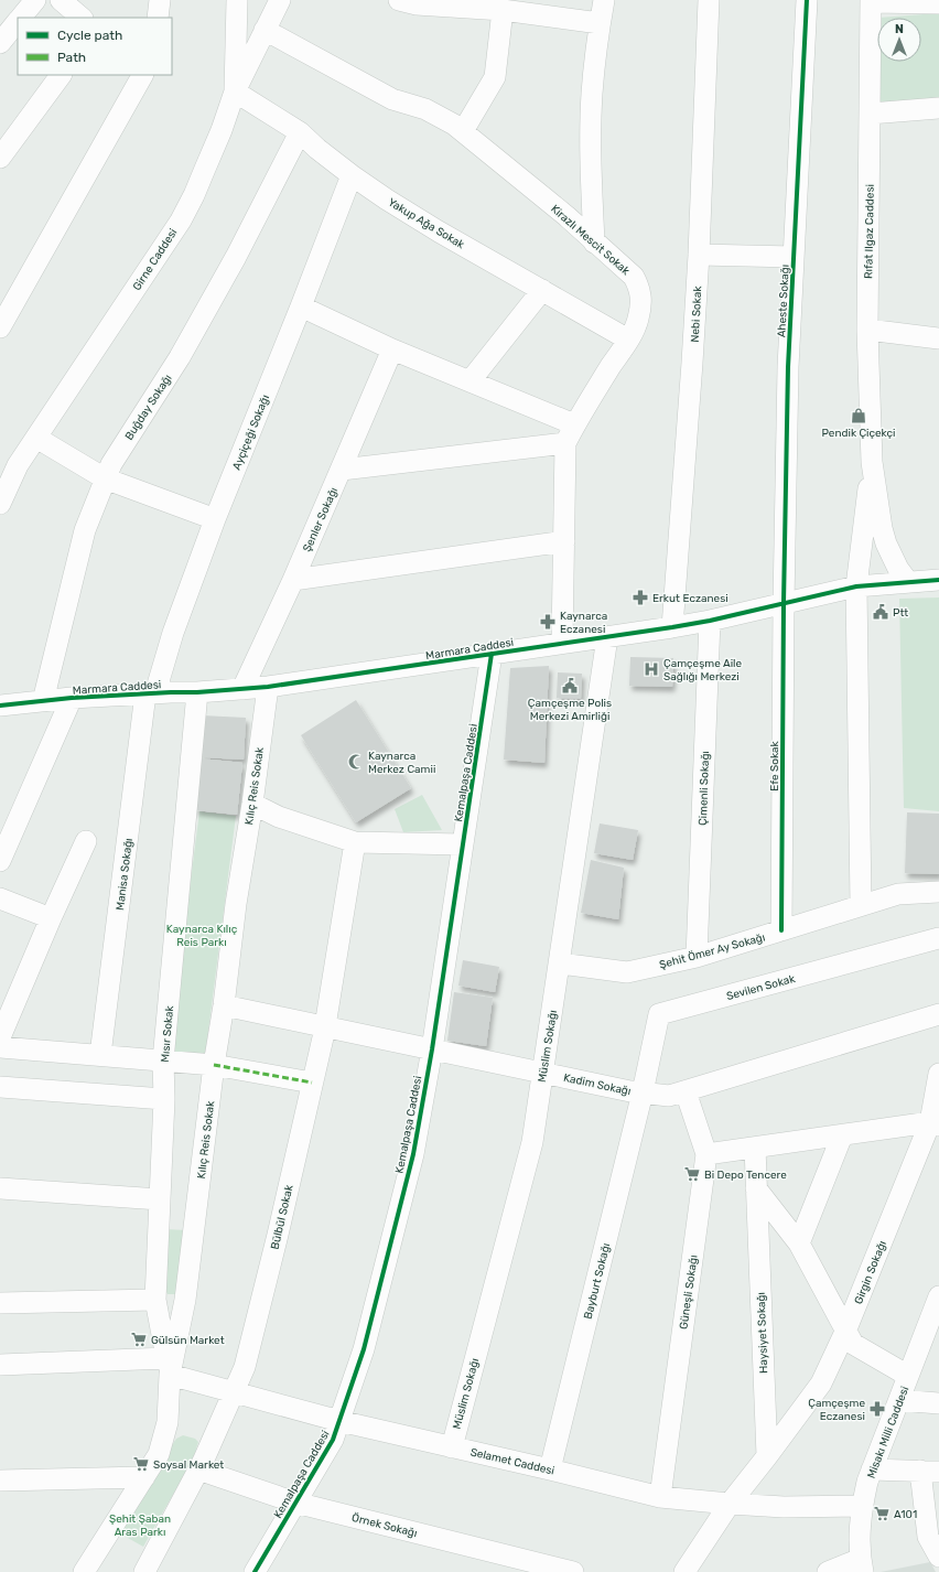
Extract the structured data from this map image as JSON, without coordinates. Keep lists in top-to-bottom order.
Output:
{
  "streets": {
    "street": [
      "Yakup Ağa Sokak",
      "Rıfat Ilgaz Caddesi",
      "Kirazlı Mescit Sokak",
      "Girne Caddesi",
      "Aheste Sokağı",
      "Nebi Sokak",
      "Buğday Sokağı",
      "Ayçiçeği Sokağı",
      "Şenler Sokağı",
      "Marmara Caddesi",
      "Efe Sokak",
      "Kemalpaşa Caddesi",
      "Kılıç Reis Sokak",
      "Çimenli Sokağı",
      "Manisa Sokağı",
      "Şehit Ömer Ay Sokağı",
      "Sevilen Sokak",
      "Mısır Sokak",
      "Müslim Sokağı",
      "Kadim Sokağı",
      "Bülbül Sokak",
      "Girgin Sokağı",
      "Bayburt Sokağı",
      "Güneşli Sokağı",
      "Haysiyet Sokağı",
      "Misakı Milli Caddesi",
      "Selamet Caddesi",
      "Örnek Sokağı"
    ]
  },
  "crossings": [
    ["Yakup Ağa Sokak", "Kirazlı Mescit Sokak"],
    ["Yakup Ağa Sokak", "Girne Caddesi"],
    ["Yakup Ağa Sokak", "Buğday Sokağı"],
    ["Yakup Ağa Sokak", "Ayçiçeği Sokağı"],
    ["Rıfat Ilgaz Caddesi", "Marmara Caddesi"],
    ["Rıfat Ilgaz Caddesi", "Şehit Ömer Ay Sokağı"],
    ["Kirazlı Mescit Sokak", "Girne Caddesi"],
    ["Aheste Sokağı", "Marmara Caddesi"],
    ["Aheste Sokağı", "Efe Sokak"],
    ["Nebi Sokak", "Marmara Caddesi"],
    ["Buğday Sokağı", "Marmara Caddesi"],
    ["Ayçiçeği Sokağı", "Marmara Caddesi"],
    ["Ayçiçeği Sokağı", "Manisa Sokağı"],
    ["Şenler Sokağı", "Marmara Caddesi"],
    ["Marmara Caddesi", "Efe Sokak"],
    ["Marmara Caddesi", "Kemalpaşa Caddesi"],
    ["Marmara Caddesi", "Kılıç Reis Sokak"],
    ["Marmara Caddesi", "Çimenli Sokağı"],
    ["Marmara Caddesi", "Manisa Sokağı"],
    ["Marmara Caddesi", "Mısır Sokak"],
    ["Marmara Caddesi", "Müslim Sokağı"],
    ["Efe Sokak", "Şehit Ömer Ay Sokağı"],
    ["Kemalpaşa Caddesi", "Kadim Sokağı"],
    ["Kemalpaşa Caddesi", "Selamet Caddesi"],
    ["Kemalpaşa Caddesi", "Örnek Sokağı"],
    ["Kılıç Reis Sokak", "Mısır Sokak"],
    ["Kılıç Reis Sokak", "Kadim Sokağı"],
    ["Kılıç Reis Sokak", "Selamet Caddesi"],
    ["Çimenli Sokağı", "Şehit Ömer Ay Sokağı"],
    ["Şehit Ömer Ay Sokağı", "Müslim Sokağı"],
    ["Sevilen Sokak", "Kadim Sokağı"],
    ["Sevilen Sokak", "Bayburt Sokağı"],
    ["Mısır Sokak", "Selamet Caddesi"],
    ["Müslim Sokağı", "Kadim Sokağı"],
    ["Müslim Sokağı", "Selamet Caddesi"],
    ["Kadim Sokağı", "Bülbül Sokak"],
    ["Kadim Sokağı", "Bayburt Sokağı"],
    ["Kadim Sokağı", "Güneşli Sokağı"],
    ["Bülbül Sokak", "Selamet Caddesi"],
    ["Bülbül Sokak", "Örnek Sokağı"],
    ["Girgin Sokağı", "Haysiyet Sokağı"],
    ["Bayburt Sokağı", "Selamet Caddesi"],
    ["Güneşli Sokağı", "Selamet Caddesi"],
    ["Misakı Milli Caddesi", "Selamet Caddesi"]
  ],
  "parks": ["Kaynarca Kılıç Reis Parkı", "Şehit Şaban Aras Parkı"],
  "places": {
    "shop": ["Pendik Çiçekçi"],
    "pharmacy": ["Erkut Eczanesi", "Kaynarca Eczanesi", "Çamçeşme Eczanesi"],
    "public building": ["Ptt", "Çamçeşme Polis Merkezi Amirliği"],
    "hospital": ["Çamçeşme Aile Sağlığı Merkezi"],
    "mosque": ["Kaynarca Merkez Camii"],
    "supermarket": [
      "Bi Depo Tencere",
      "Gülsün Market",
      "Soysal Market",
      "A101"
    ]
  },
  "legend": ["Cycle path", "Path"],
  "north": "top"
}
